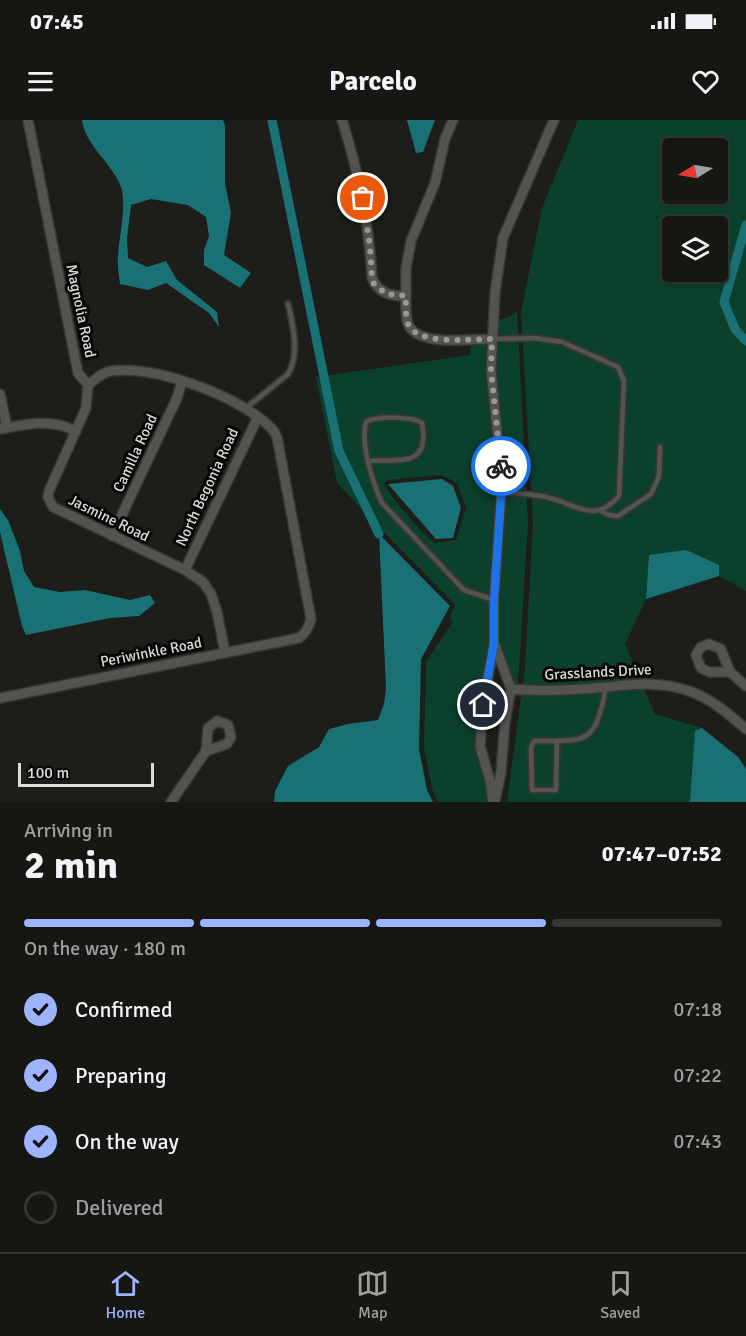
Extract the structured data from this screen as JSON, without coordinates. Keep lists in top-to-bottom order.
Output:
{
  "streets": {
    "street": [
      "Magnolia Road",
      "Camilla Road",
      "North Begonia Road",
      "Jasmine Road",
      "Periwinkle Road",
      "Grasslands Drive"
    ]
  },
  "crossings": [
    ["Magnolia Road", "Camilla Road"],
    ["Magnolia Road", "North Begonia Road"],
    ["Magnolia Road", "Jasmine Road"],
    ["Magnolia Road", "Periwinkle Road"],
    ["Camilla Road", "Jasmine Road"],
    ["North Begonia Road", "Jasmine Road"],
    ["Jasmine Road", "Periwinkle Road"]
  ],
  "scale_bar": "100 m",
  "north": "left",
  "page": {
    "status": "07:45",
    "header": "Parcelo",
    "scale": "100 m",
    "heading": ["2 min", "Arriving in", "07:47–07:52"],
    "bar": "On the way · 180 m",
    "list": [
      ["Confirmed", "07:18"],
      ["Preparing", "07:22"],
      ["On the way", "07:43"],
      "Delivered"
    ],
    "tabs": ["Home", "Map", "Saved"]
  }
}
